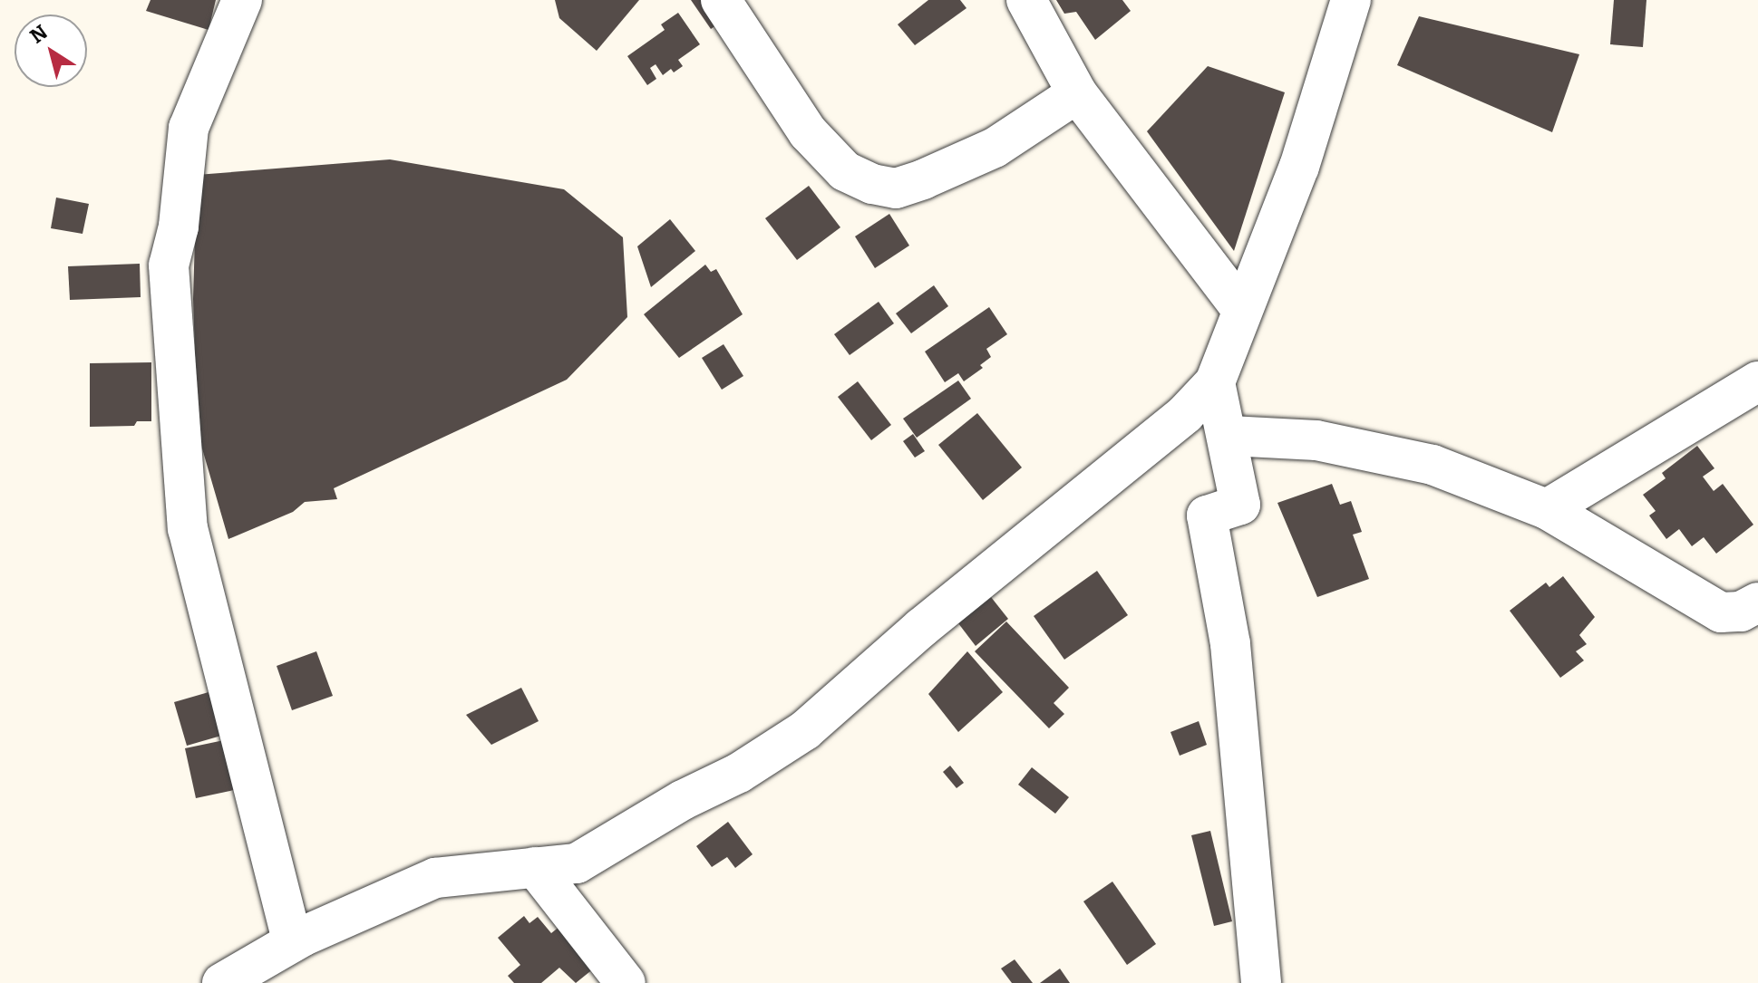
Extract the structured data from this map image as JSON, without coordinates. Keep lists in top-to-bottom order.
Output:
{
  "north": "top left"
}
